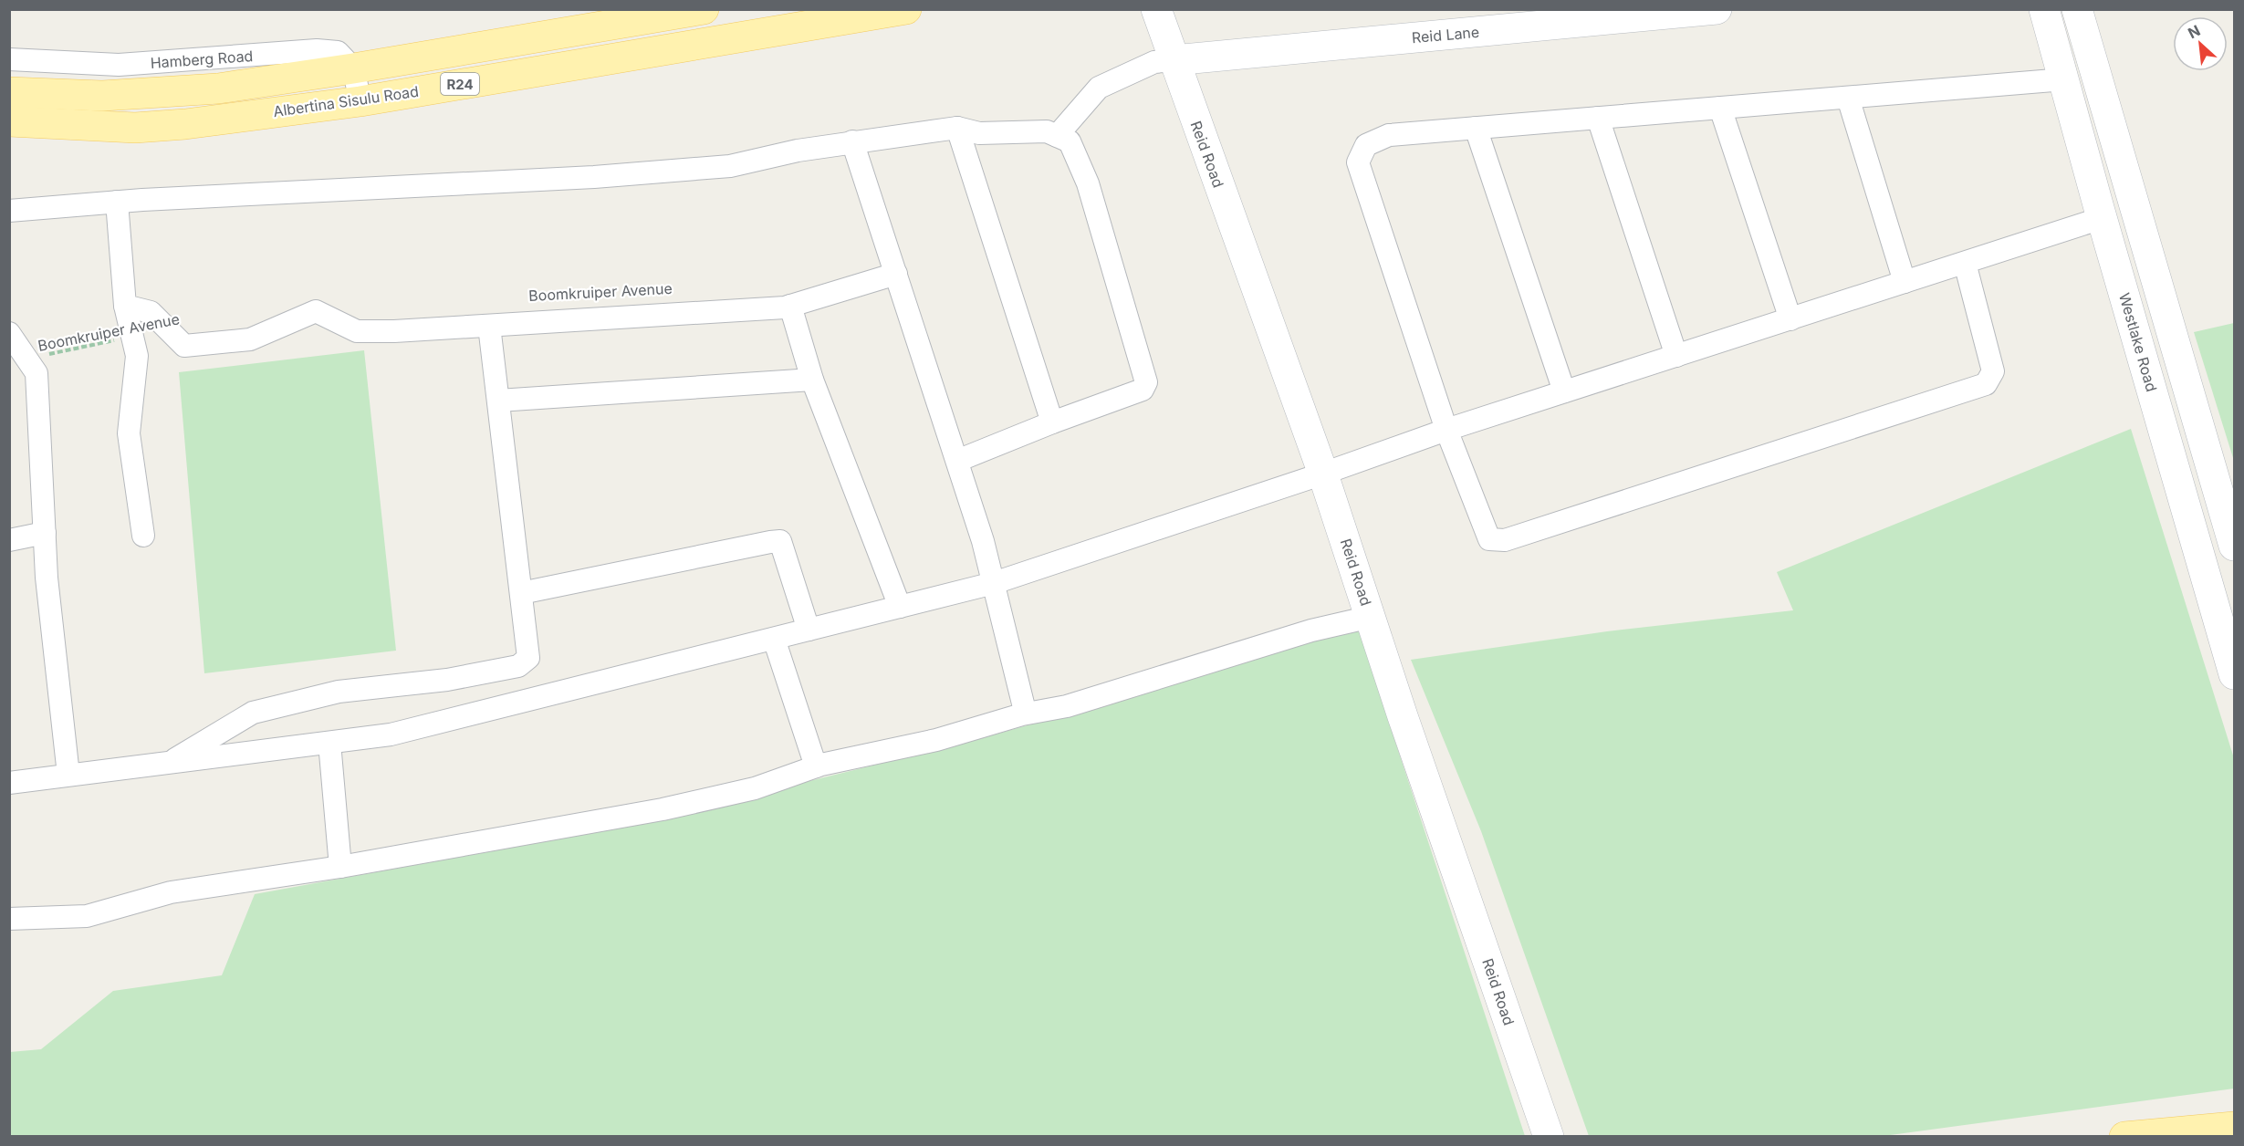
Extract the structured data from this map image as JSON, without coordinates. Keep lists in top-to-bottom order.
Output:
{
  "streets": {
    "main road": ["R24", "Albertina Sisulu Road"],
    "street": [
      "Reid Lane",
      "Hamberg Road",
      "Reid Road",
      "Westlake Road"
    ],
    "path": ["Boomkruiper Avenue"]
  },
  "crossings": [
    ["Reid Lane", "Reid Road"],
    ["Hamberg Road", "Albertina Sisulu Road"]
  ],
  "north": "top left"
}
